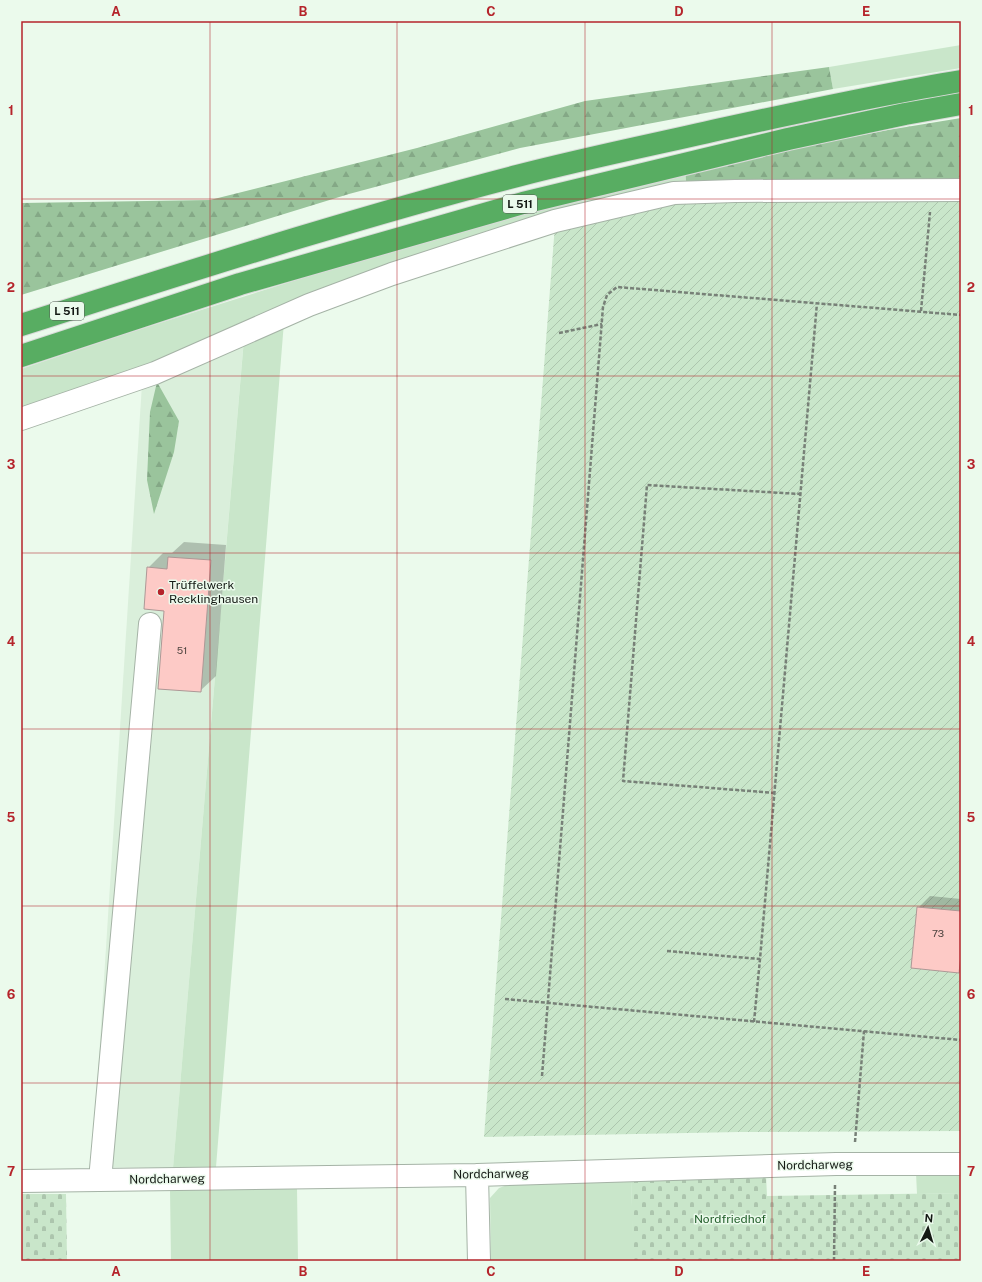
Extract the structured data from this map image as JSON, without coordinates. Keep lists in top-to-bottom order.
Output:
{
  "streets": {
    "highway": ["L 511"],
    "street": ["Nordcharweg"]
  },
  "parks": ["Nordfriedhof"],
  "places": ["Trüffelwerk Recklinghausen"],
  "house_numbers": ["51", "73"],
  "north": "top",
  "grid": {
    "columns": [
      "A",
      "B",
      "C",
      "D",
      "E"
    ],
    "rows": [
      "1",
      "2",
      "3",
      "4",
      "5",
      "6",
      "7"
    ]
  }
}
